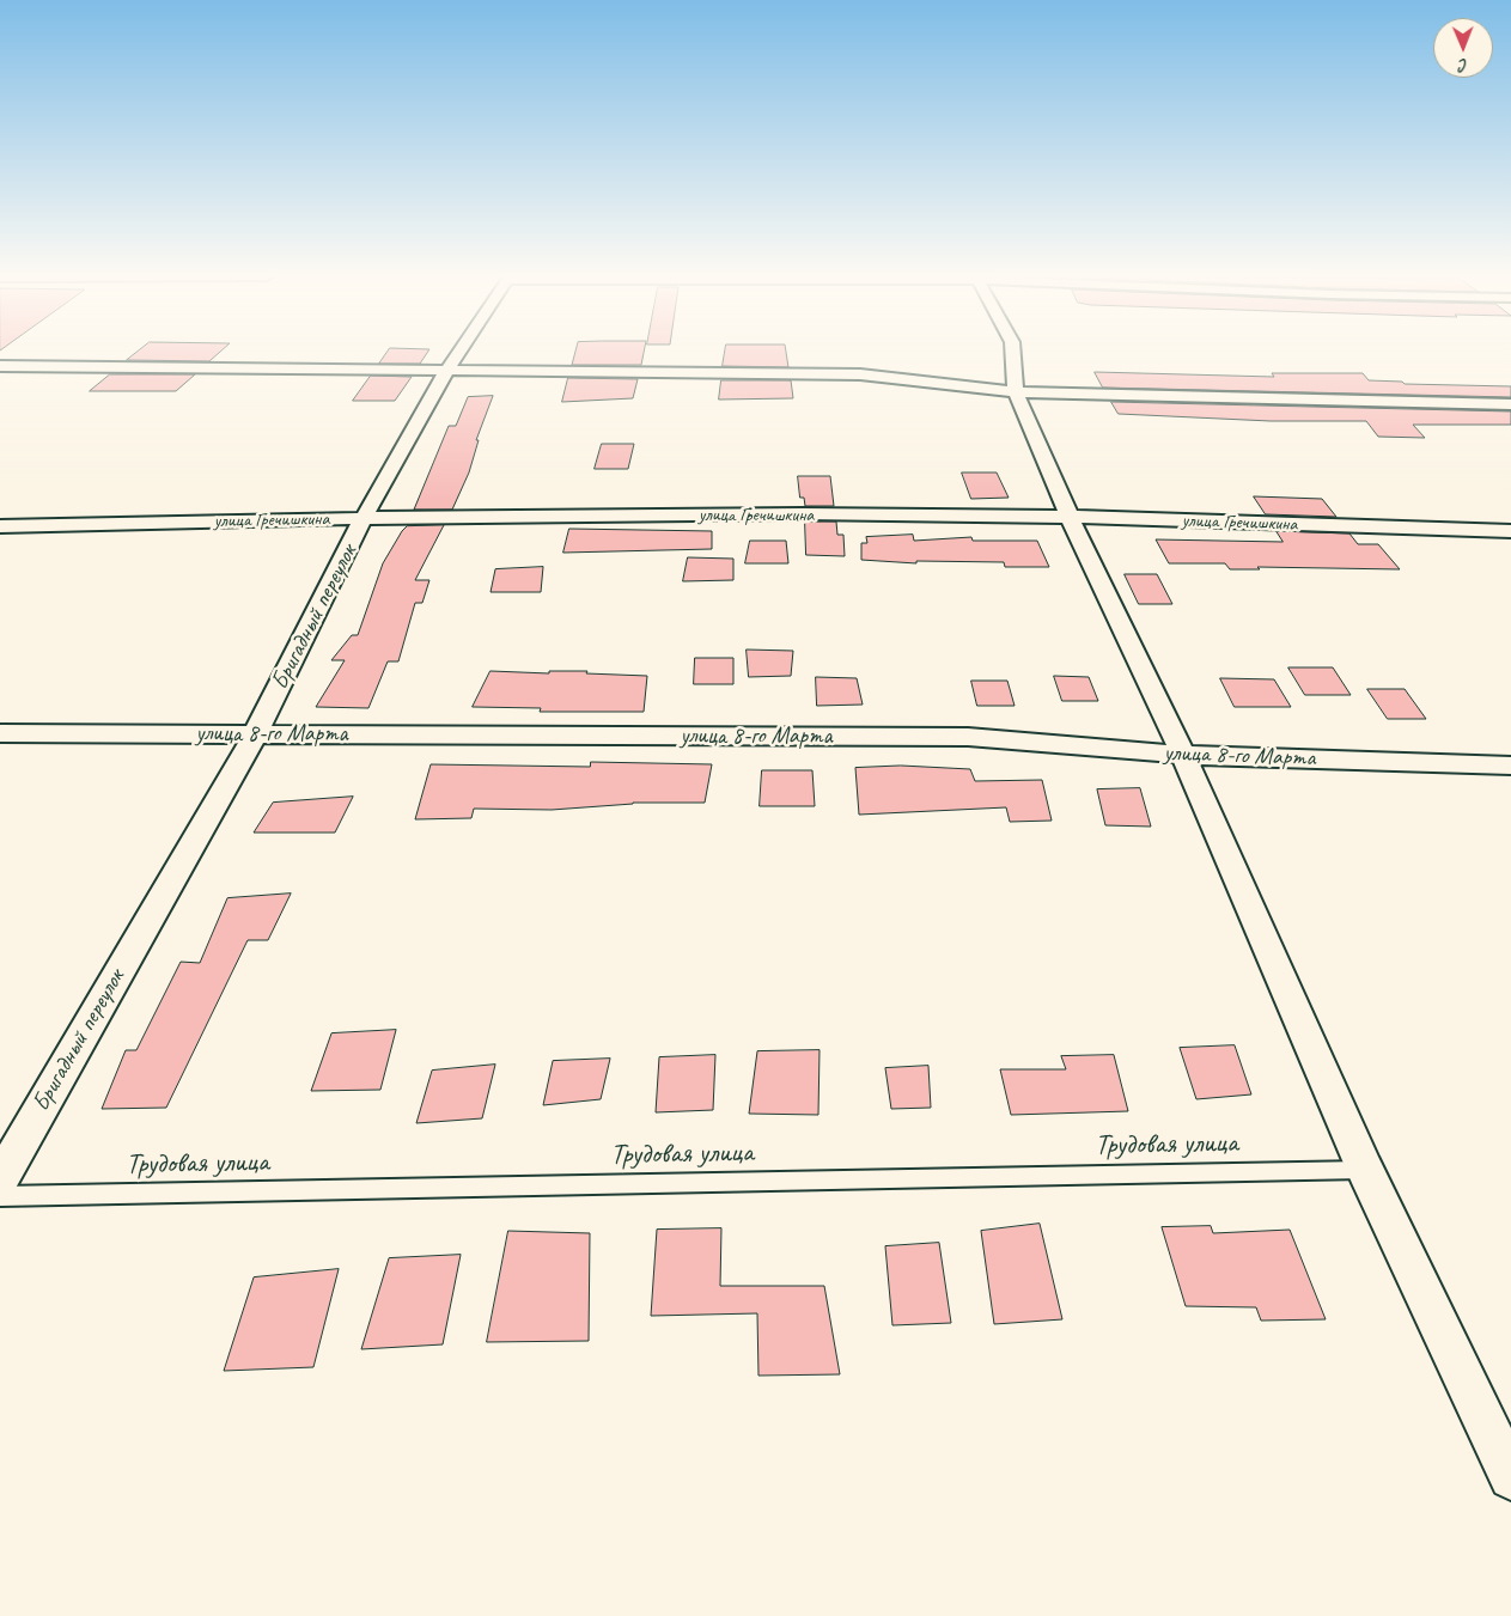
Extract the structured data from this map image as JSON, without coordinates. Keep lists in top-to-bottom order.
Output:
{
  "streets": {
    "street": ["улица Гречишкина", "Бригадный переулок", "улица 8-го Марта"],
    "lane": ["Трудовая улица"]
  },
  "crossings": [
    ["улица Гречишкина", "Бригадный переулок"],
    ["Бригадный переулок", "улица 8-го Марта"]
  ],
  "north": "bottom"
}
